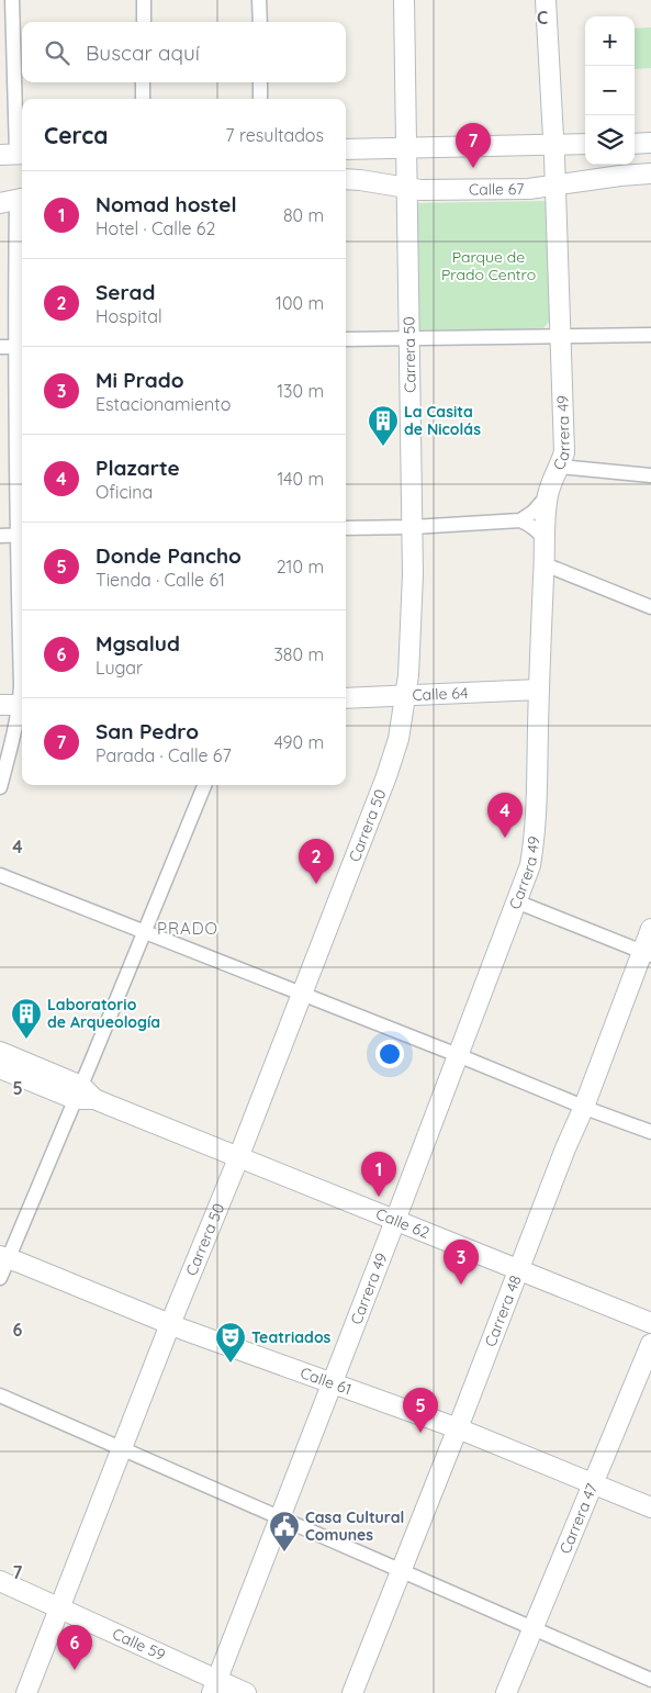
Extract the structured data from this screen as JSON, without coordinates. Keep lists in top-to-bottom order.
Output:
{
  "streets": {
    "street": [
      "Calle 67",
      "Carrera 50",
      "Carrera 49",
      "Calle 64",
      "Calle 62",
      "Carrera 48",
      "Calle 61",
      "Carrera 47",
      "Calle 59"
    ]
  },
  "crossings": [
    ["Calle 67", "Carrera 50"],
    ["Calle 67", "Carrera 49"],
    ["Carrera 50", "Calle 64"],
    ["Carrera 50", "Calle 62"],
    ["Carrera 50", "Calle 61"],
    ["Carrera 50", "Calle 59"],
    ["Carrera 49", "Calle 64"],
    ["Carrera 49", "Calle 62"],
    ["Carrera 49", "Calle 61"],
    ["Carrera 49", "Calle 59"],
    ["Calle 62", "Carrera 48"],
    ["Carrera 48", "Calle 61"],
    ["Calle 61", "Carrera 47"]
  ],
  "districts": ["PRADO"],
  "parks": ["Parque de Prado Centro"],
  "places": {
    "building": ["La Casita de Nicolás", "Laboratorio de Arqueología"],
    "theatre": ["Teatriados"],
    "public building": ["Casa Cultural Comunes"]
  },
  "page": {
    "map_buttons": ["+", "−"],
    "search": "Buscar aquí",
    "heading": ["Cerca", "7 resultados"],
    "pins": [
      "7",
      "4",
      "2",
      "1",
      "3",
      "5",
      "6"
    ],
    "list": [
      {
        "mark": "1",
        "name": "Nomad hostel",
        "note": "Hotel · Calle 62",
        "value": "80 m"
      },
      {
        "mark": "2",
        "name": "Serad",
        "note": "Hospital",
        "value": "100 m"
      },
      {
        "mark": "3",
        "name": "Mi Prado",
        "note": "Estacionamiento",
        "value": "130 m"
      },
      {
        "mark": "4",
        "name": "Plazarte",
        "note": "Oficina",
        "value": "140 m"
      },
      {
        "mark": "5",
        "name": "Donde Pancho",
        "note": "Tienda · Calle 61",
        "value": "210 m"
      },
      {
        "mark": "6",
        "name": "Mgsalud",
        "note": "Lugar",
        "value": "380 m"
      },
      {
        "mark": "7",
        "name": "San Pedro",
        "note": "Parada · Calle 67",
        "value": "490 m"
      }
    ]
  },
  "grid": {
    "columns": ["C"],
    "rows": [
      "4",
      "5",
      "6",
      "7"
    ]
  }
}
